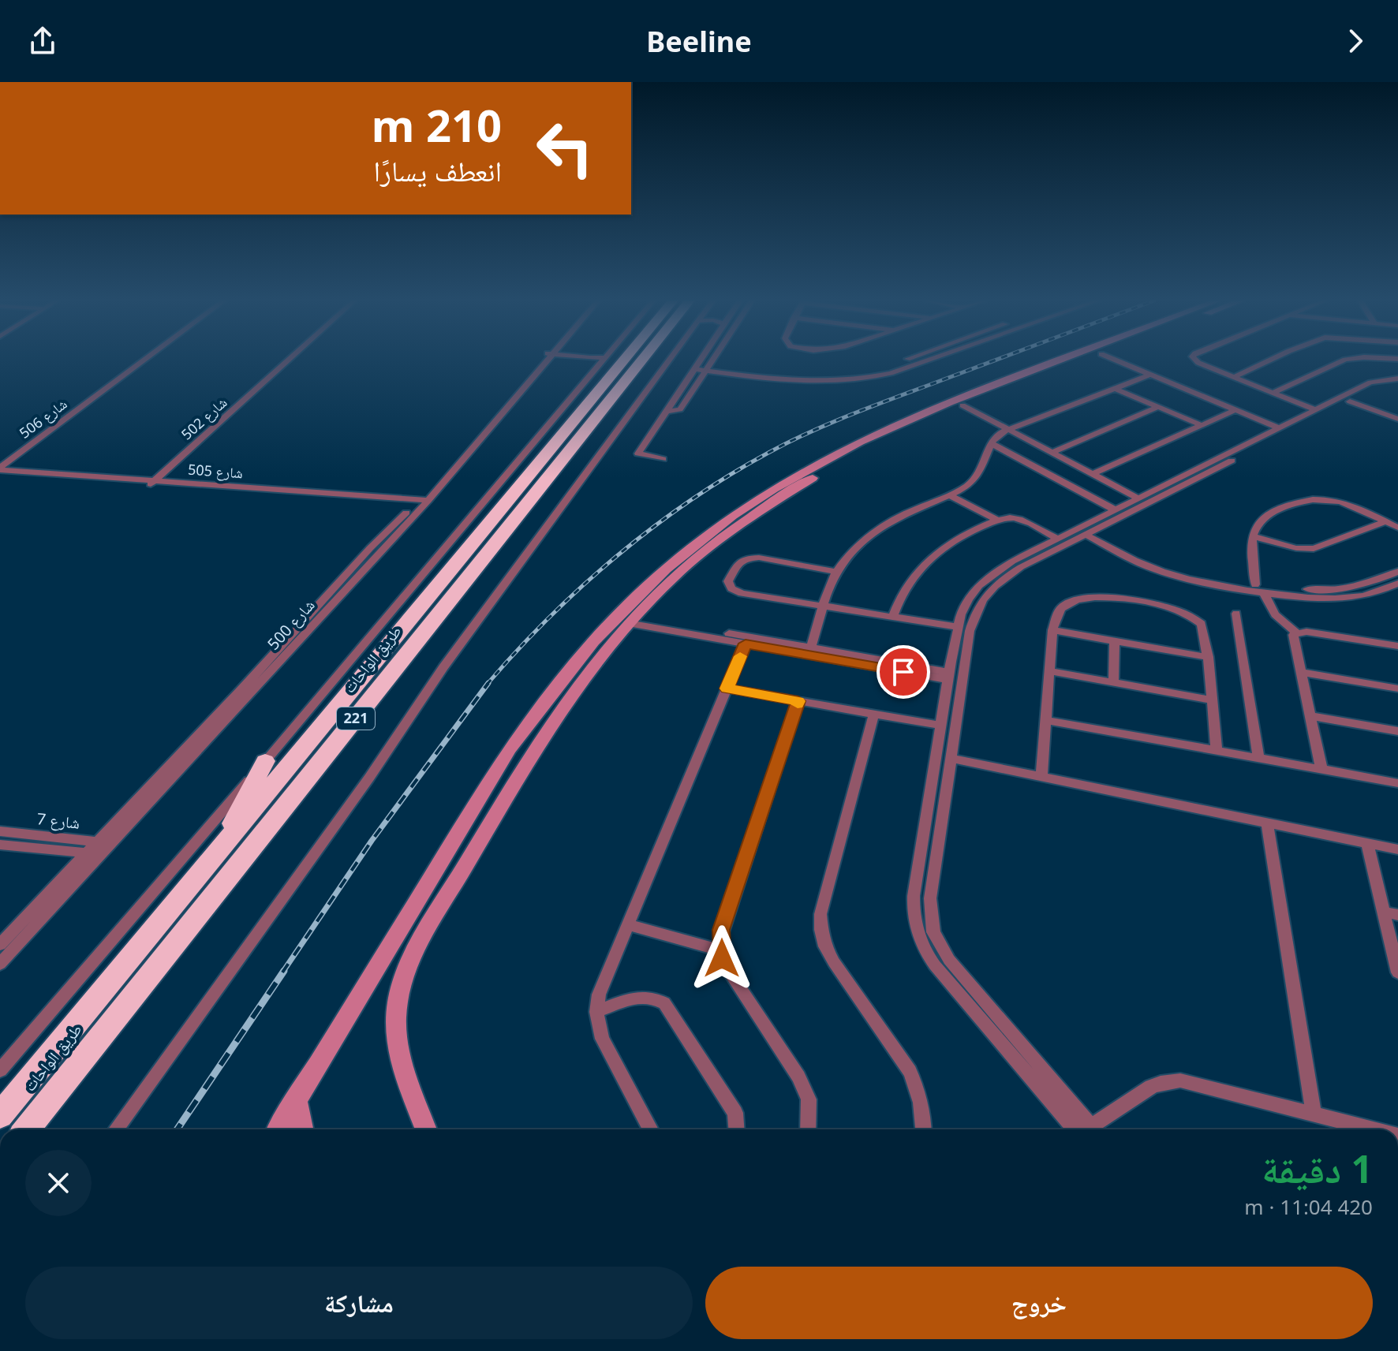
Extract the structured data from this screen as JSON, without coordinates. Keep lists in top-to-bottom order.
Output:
{
  "streets": {
    "highway": ["طريق الواحات", "221"],
    "street": [
      "شارع 506",
      "شارع 502",
      "شارع 505",
      "شارع 500",
      "شارع 7"
    ]
  },
  "crossings": [
    ["شارع 506", "شارع 505"],
    ["شارع 502", "شارع 505"],
    ["شارع 505", "شارع 500"],
    ["شارع 500", "شارع 7"]
  ],
  "page": {
    "header": "Beeline",
    "turn": ["210 m", "انعطف يسارًا"],
    "heading": ["1 دقيقة", "420 m · 11:04"],
    "buttons": ["خروج", "مشاركة"]
  }
}
